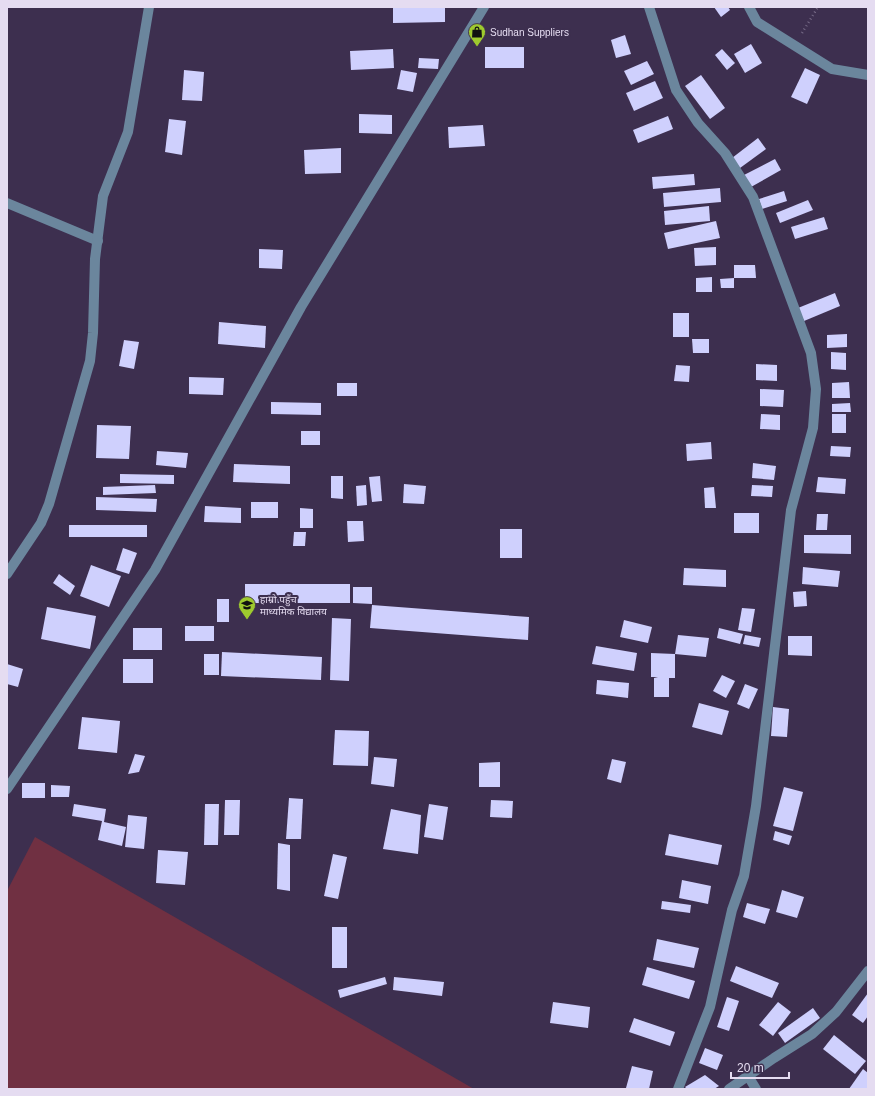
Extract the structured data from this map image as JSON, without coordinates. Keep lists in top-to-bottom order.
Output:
{
  "places": {
    "shop": ["Sudhan Suppliers"],
    "school or university": ["हाम्रो पहुँच माध्यमिक विद्यालय"]
  },
  "scale_bar": "20 m"
}
